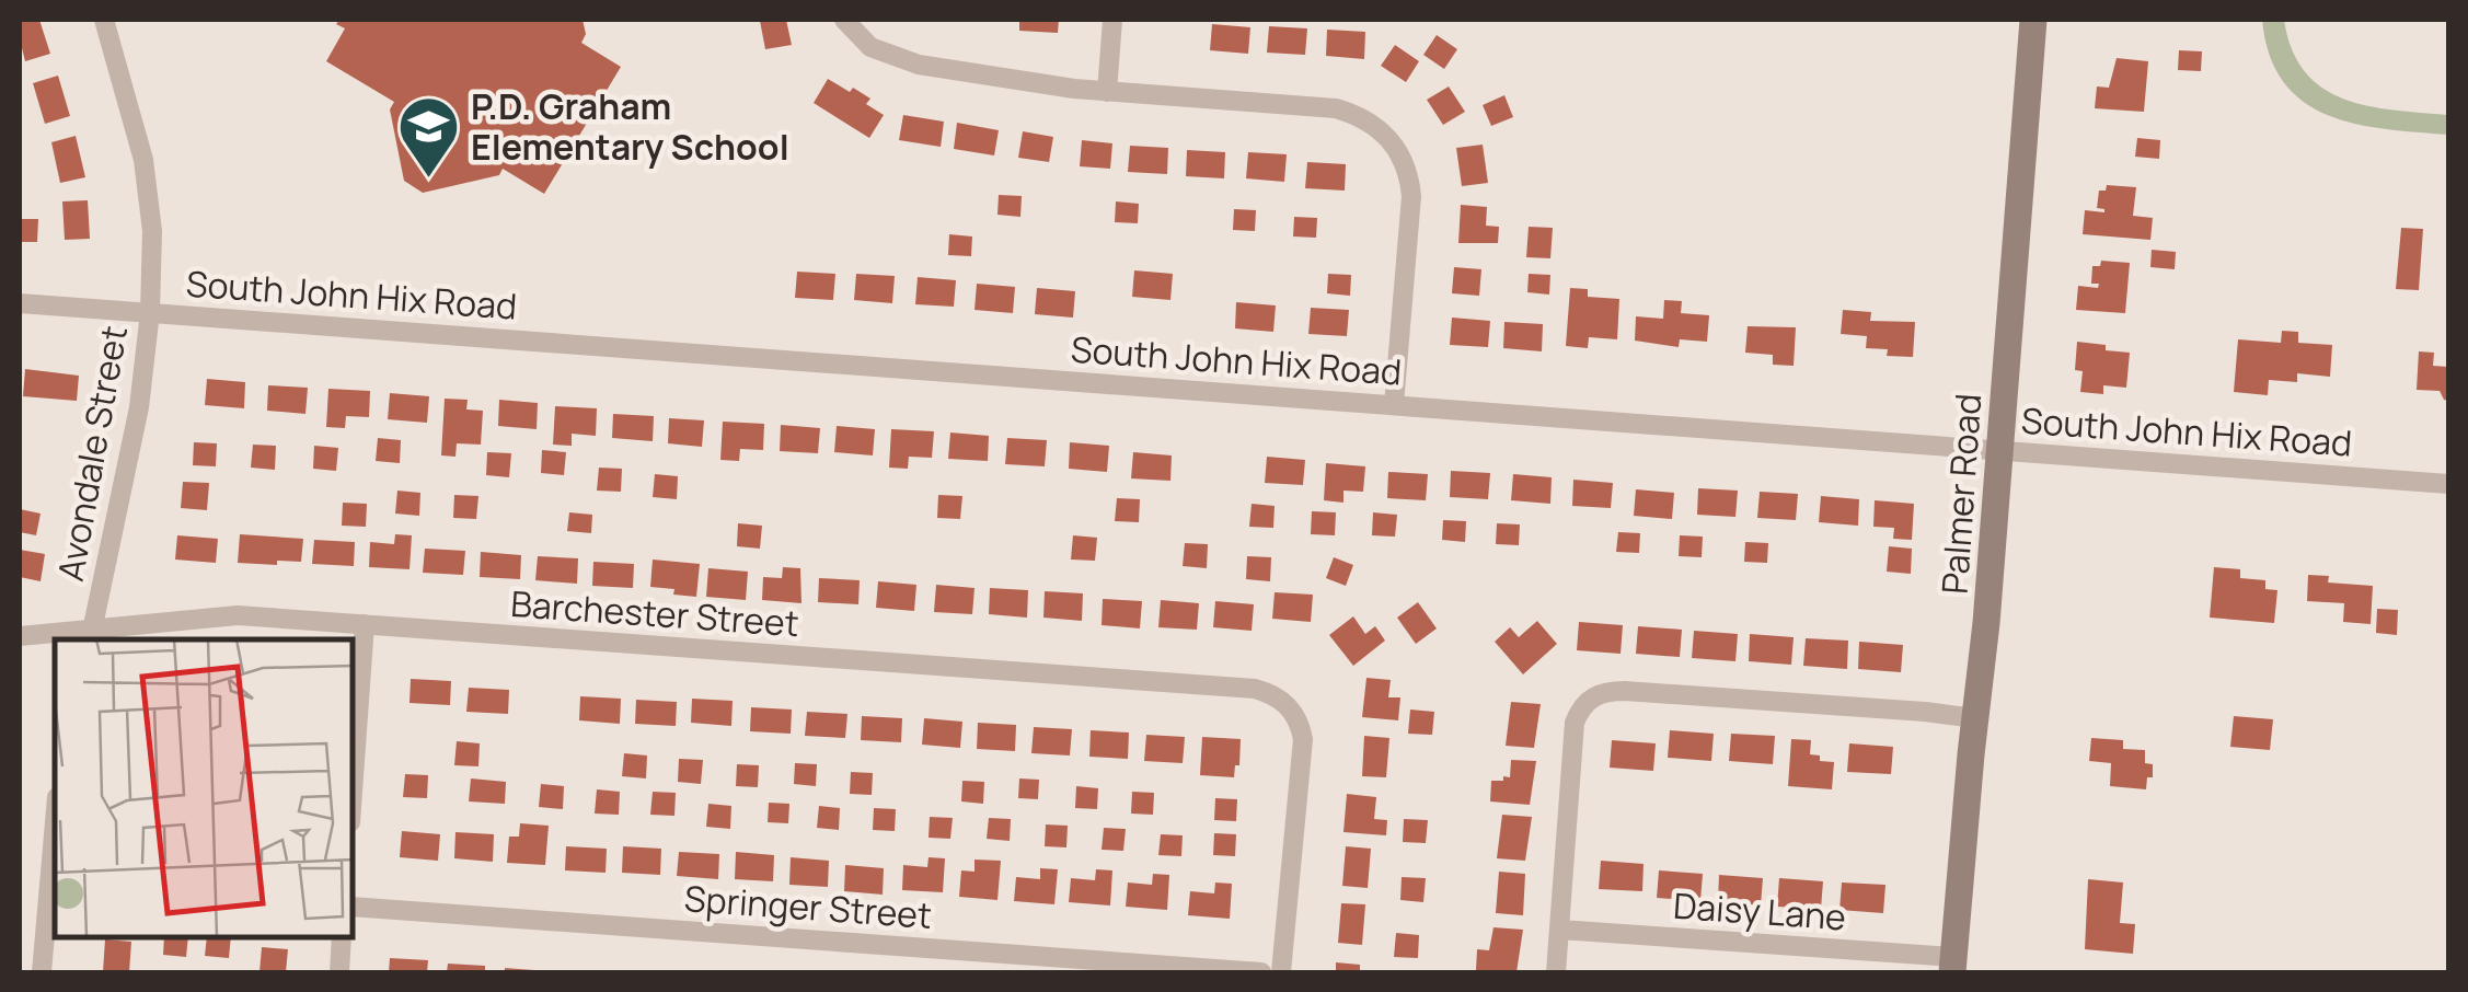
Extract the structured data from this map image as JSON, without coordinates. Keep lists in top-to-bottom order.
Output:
{
  "streets": {
    "street": [
      "South John Hix Road",
      "Avondale Street",
      "Palmer Road",
      "Barchester Street",
      "Springer Street",
      "Daisy Lane"
    ]
  },
  "crossings": [
    ["South John Hix Road", "Avondale Street"],
    ["South John Hix Road", "Palmer Road"],
    ["Avondale Street", "Barchester Street"],
    ["Palmer Road", "Daisy Lane"]
  ],
  "places": {
    "school or university": ["P.D. Graham Elementary School"]
  }
}
